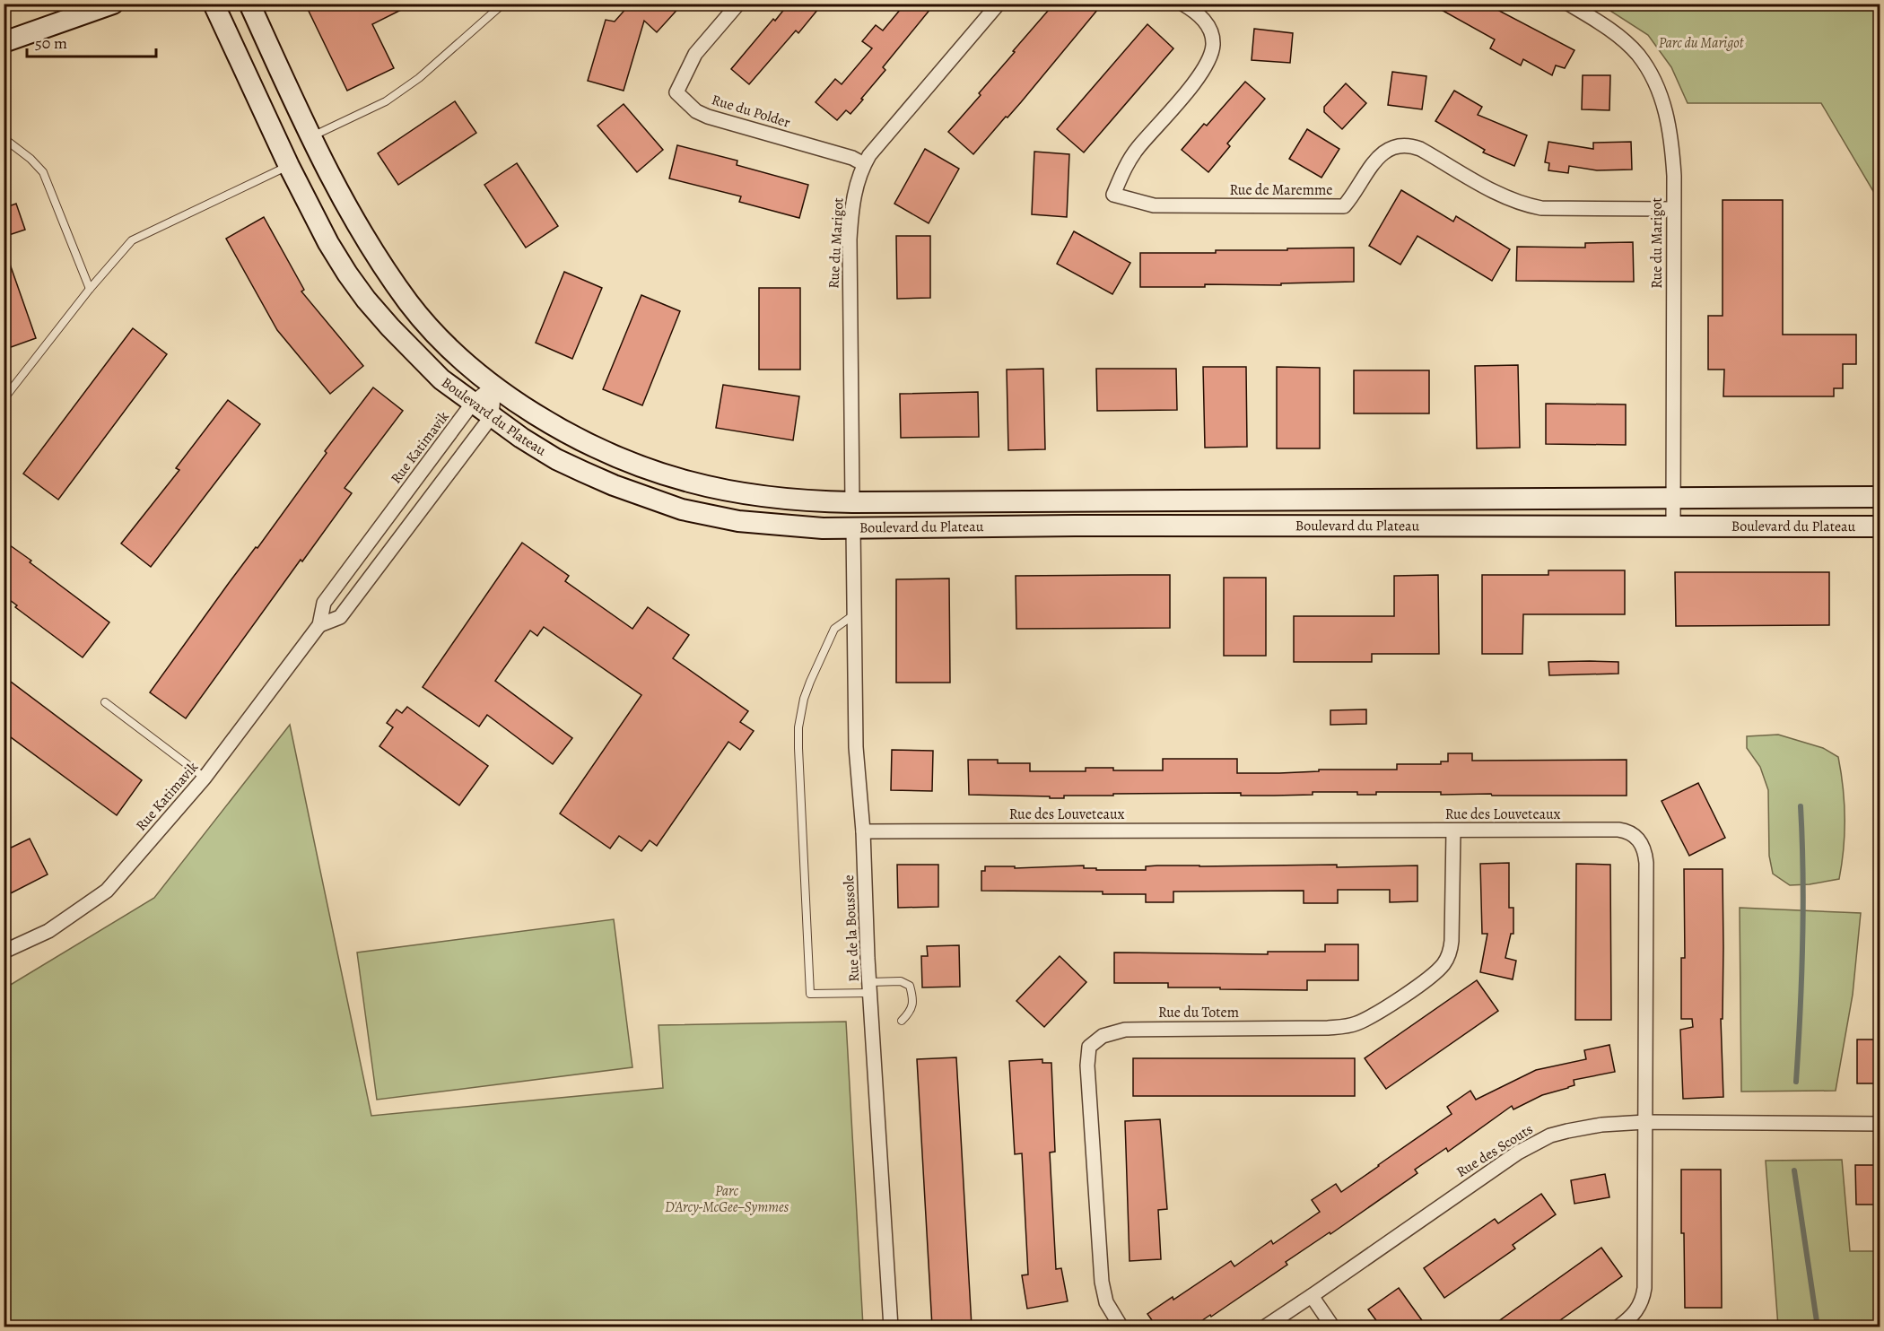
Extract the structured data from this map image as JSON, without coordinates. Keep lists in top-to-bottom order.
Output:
{
  "streets": {
    "main road": ["Boulevard du Plateau"],
    "street": [
      "Rue du Polder",
      "Rue de Maremme",
      "Rue du Marigot",
      "Rue Katimavik",
      "Rue des Louveteaux",
      "Rue de la Boussole",
      "Rue du Totem",
      "Rue des Scouts"
    ]
  },
  "crossings": [
    ["Rue du Polder", "Rue du Marigot"],
    ["Rue de Maremme", "Rue du Marigot"],
    ["Rue du Marigot", "Boulevard du Plateau"],
    ["Boulevard du Plateau", "Rue Katimavik"],
    ["Boulevard du Plateau", "Rue de la Boussole"],
    ["Rue des Louveteaux", "Rue de la Boussole"],
    ["Rue des Louveteaux", "Rue du Totem"],
    ["Rue des Louveteaux", "Rue des Scouts"]
  ],
  "parks": ["Parc du Marigot", "Parc D'Arcy-McGee–Symmes"],
  "scale_bar": "50 m"
}
